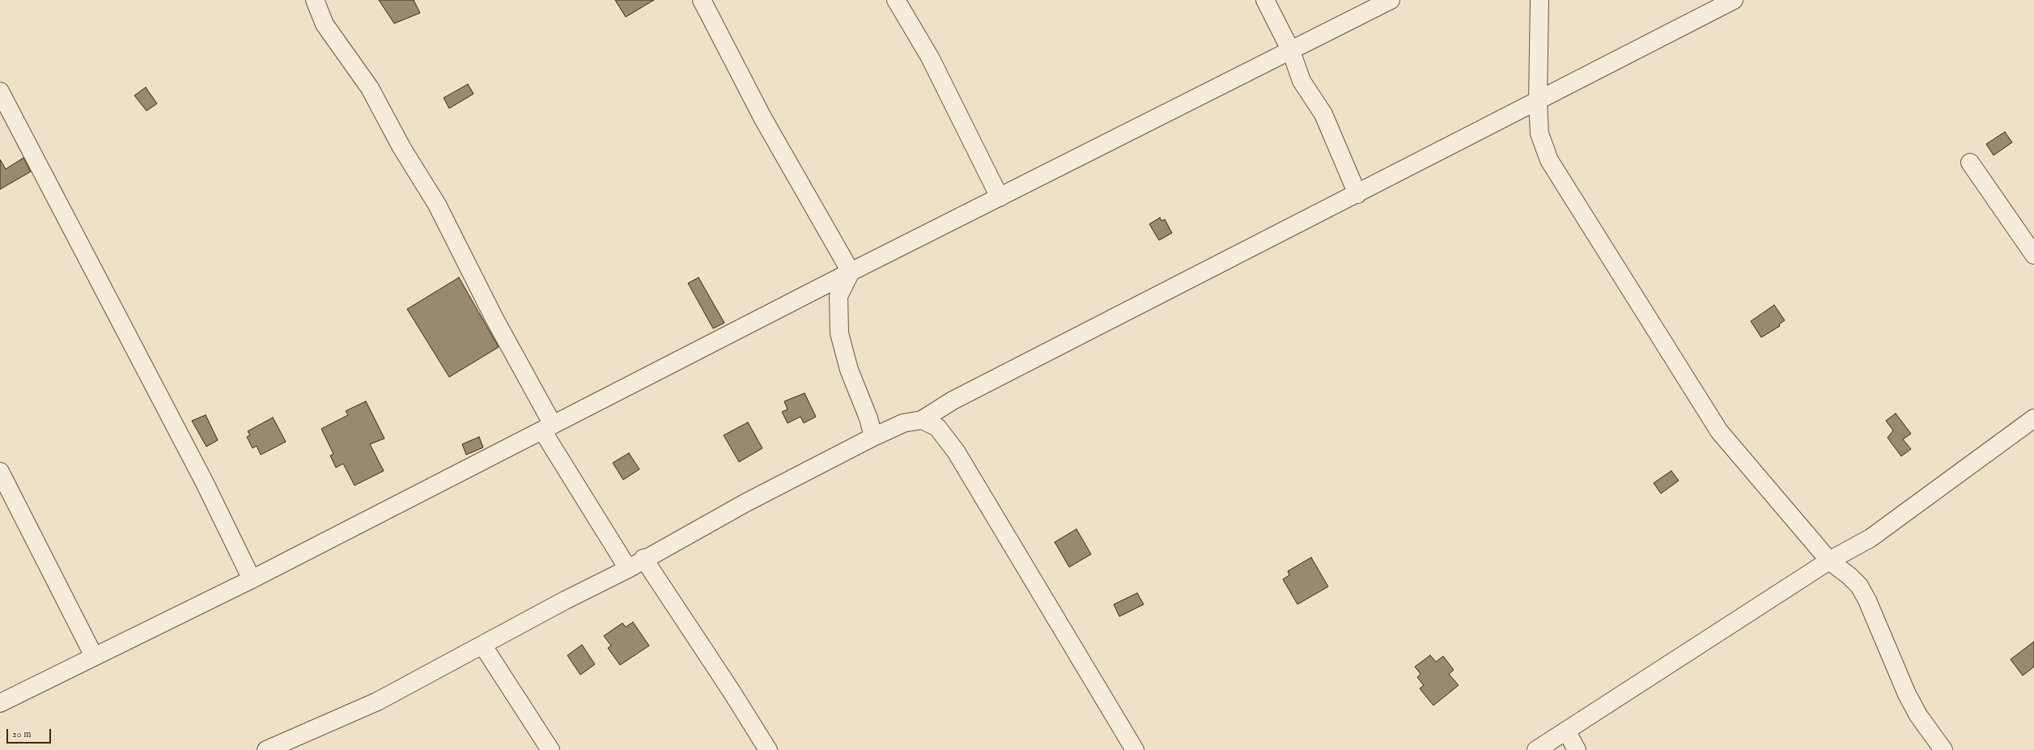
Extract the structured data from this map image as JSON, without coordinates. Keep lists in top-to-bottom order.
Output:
{
  "scale_bar": "20 m"
}
